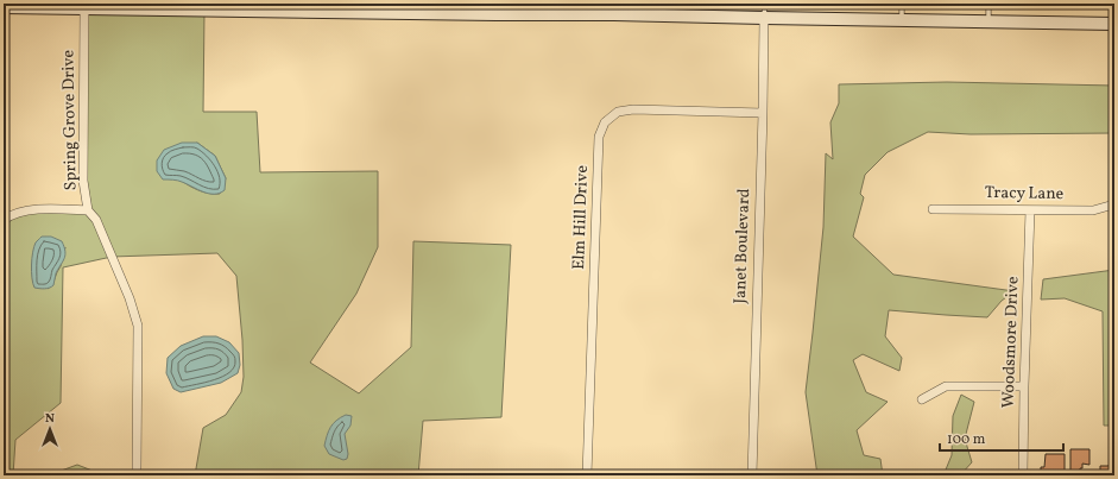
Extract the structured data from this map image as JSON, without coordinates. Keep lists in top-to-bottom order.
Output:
{
  "streets": {
    "street": [
      "Spring Grove Drive",
      "Tracy Lane",
      "Elm Hill Drive",
      "Janet Boulevard",
      "Woodsmore Drive"
    ]
  },
  "crossings": [
    ["Tracy Lane", "Woodsmore Drive"],
    ["Elm Hill Drive", "Janet Boulevard"]
  ],
  "scale_bar": "100 m",
  "north": "top"
}
